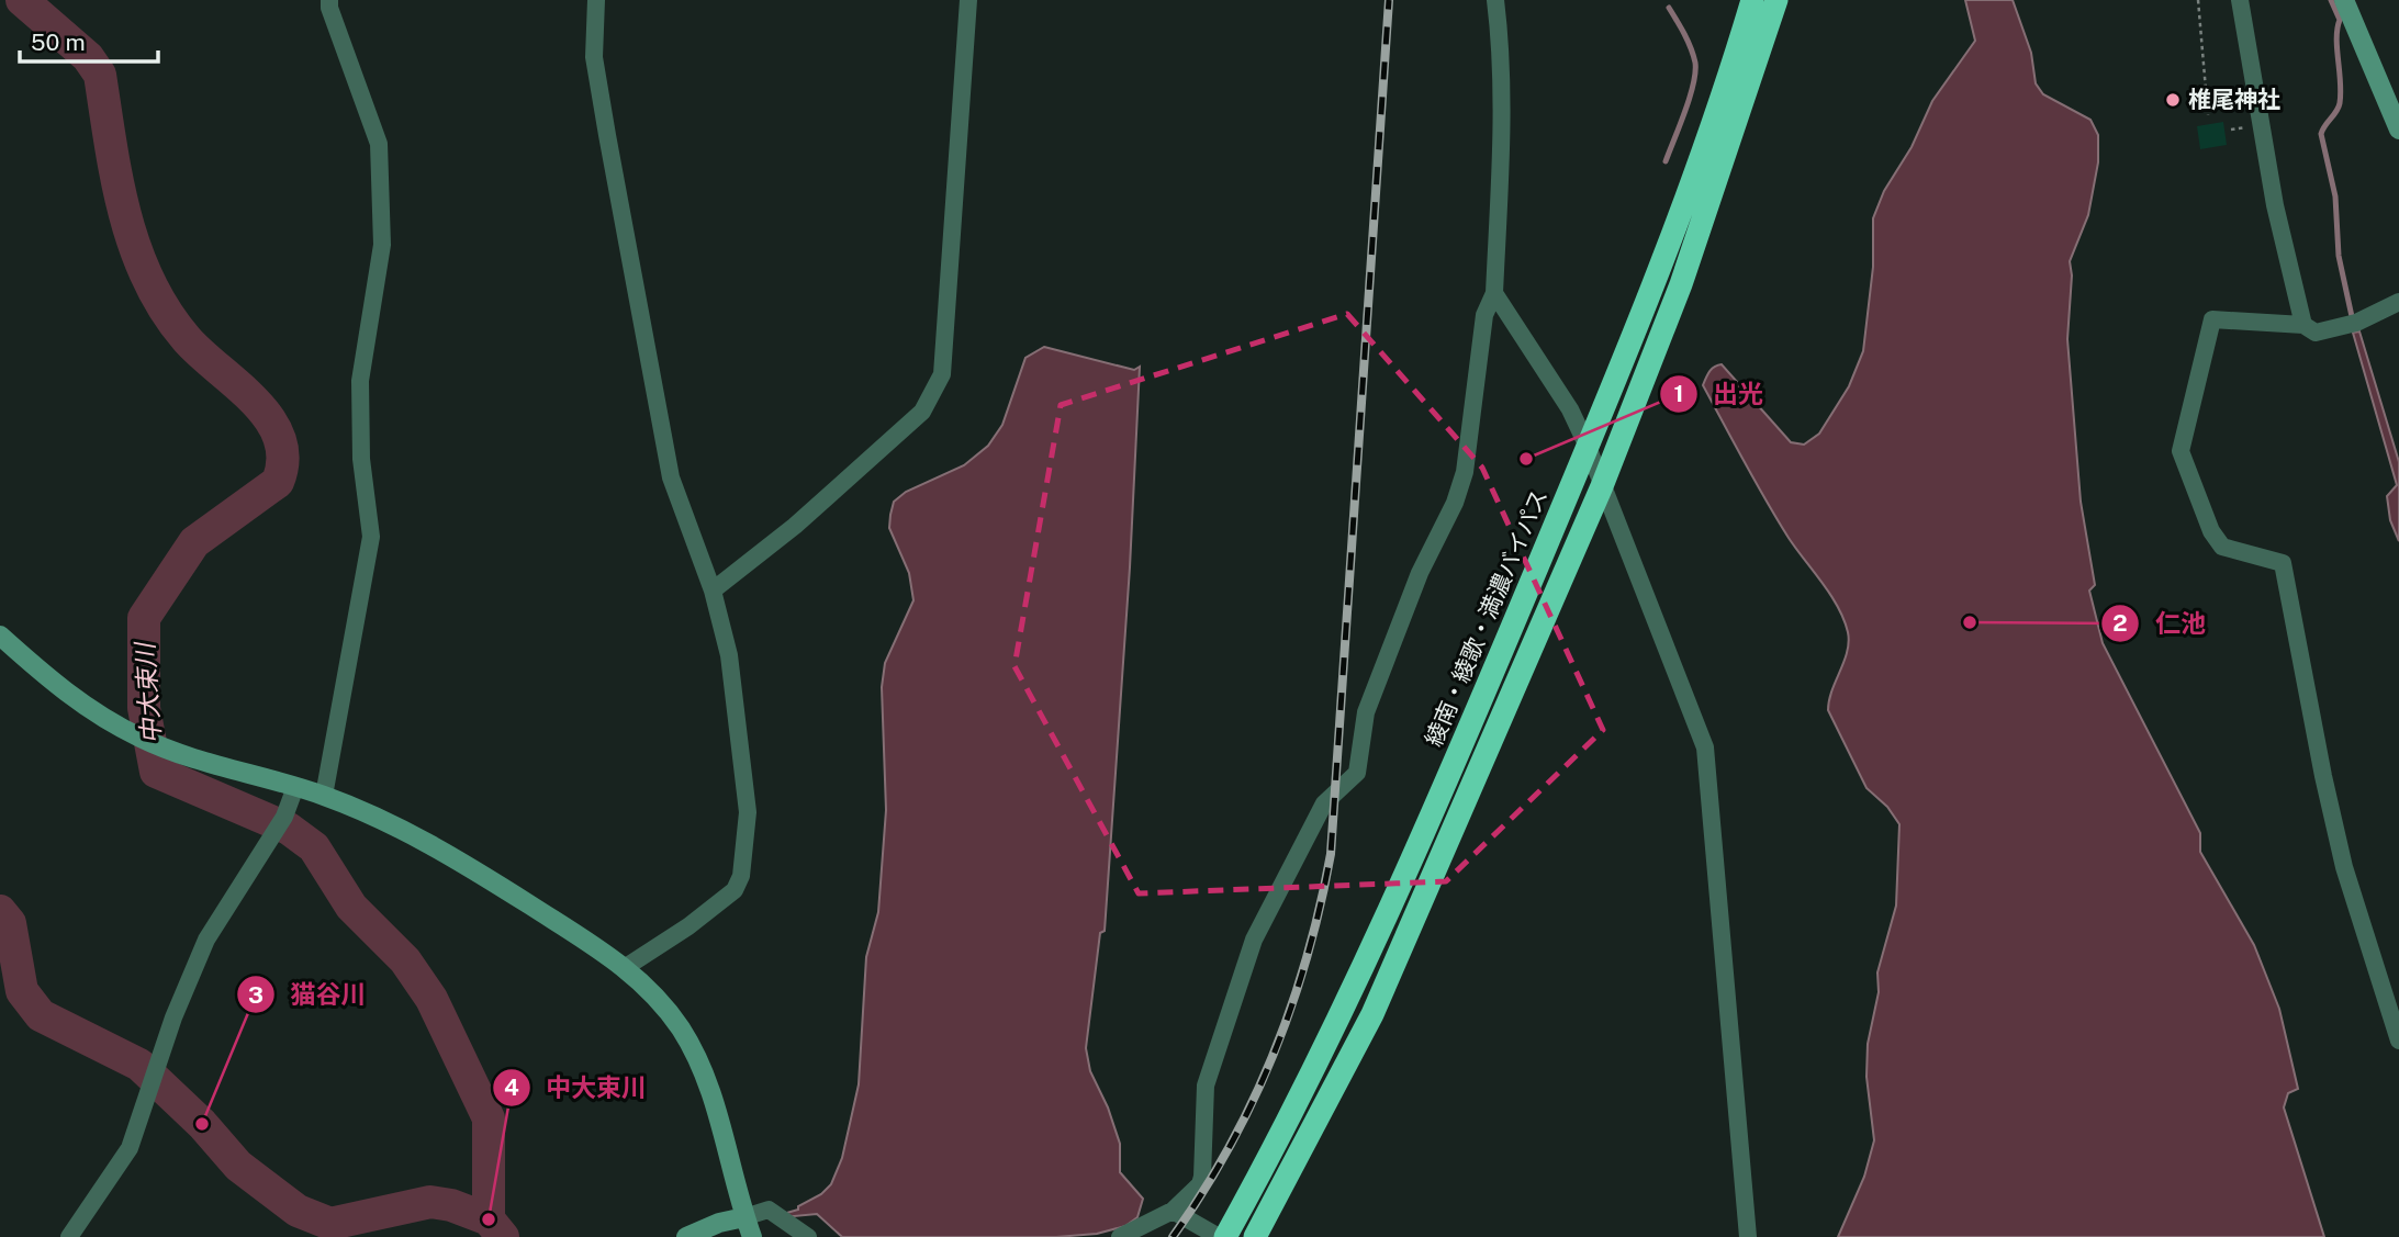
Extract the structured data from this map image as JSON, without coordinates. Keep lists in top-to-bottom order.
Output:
{
  "streets": {
    "highway": ["綾南・綾歌・満濃バイパス"]
  },
  "water": ["中大束川"],
  "places": [
    "椎尾神社",
    "出光",
    "仁池",
    "猫谷川",
    "中大束川"
  ],
  "scale_bar": "50 m"
}
